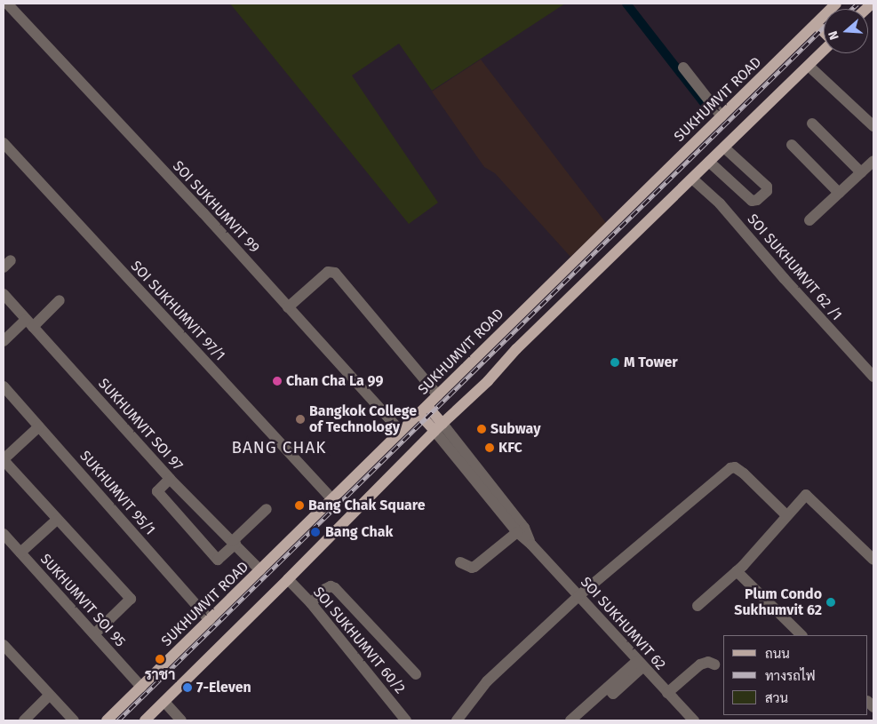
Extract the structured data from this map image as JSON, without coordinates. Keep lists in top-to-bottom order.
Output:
{
  "streets": {
    "main road": ["SUKHUMVIT ROAD"],
    "street": [
      "SOI SUKHUMVIT 99",
      "SOI SUKHUMVIT 62 /1",
      "SOI SUKHUMVIT 97/1",
      "SUKHUMVIT SOI 97",
      "SUKHUMVIT 95/1",
      "SUKHUMVIT SOI 95",
      "SOI SUKHUMVIT 62",
      "SOI SUKHUMVIT 60/2"
    ]
  },
  "crossings": [
    ["SUKHUMVIT ROAD", "SOI SUKHUMVIT 99"],
    ["SUKHUMVIT ROAD", "SOI SUKHUMVIT 97/1"],
    ["SUKHUMVIT ROAD", "SUKHUMVIT SOI 97"],
    ["SUKHUMVIT ROAD", "SUKHUMVIT 95/1"],
    ["SUKHUMVIT ROAD", "SUKHUMVIT SOI 95"]
  ],
  "districts": ["BANG CHAK"],
  "places": [
    "M Tower",
    "Chan Cha La 99",
    "Bangkok College of Technology",
    "Subway",
    "KFC",
    "Bang Chak Square",
    "Bang Chak",
    "Plum Condo Sukhumvit 62",
    "ราชา",
    "7-Eleven"
  ],
  "legend": ["ถนน", "ทางรถไฟ", "สวน"],
  "north": "left"
}
